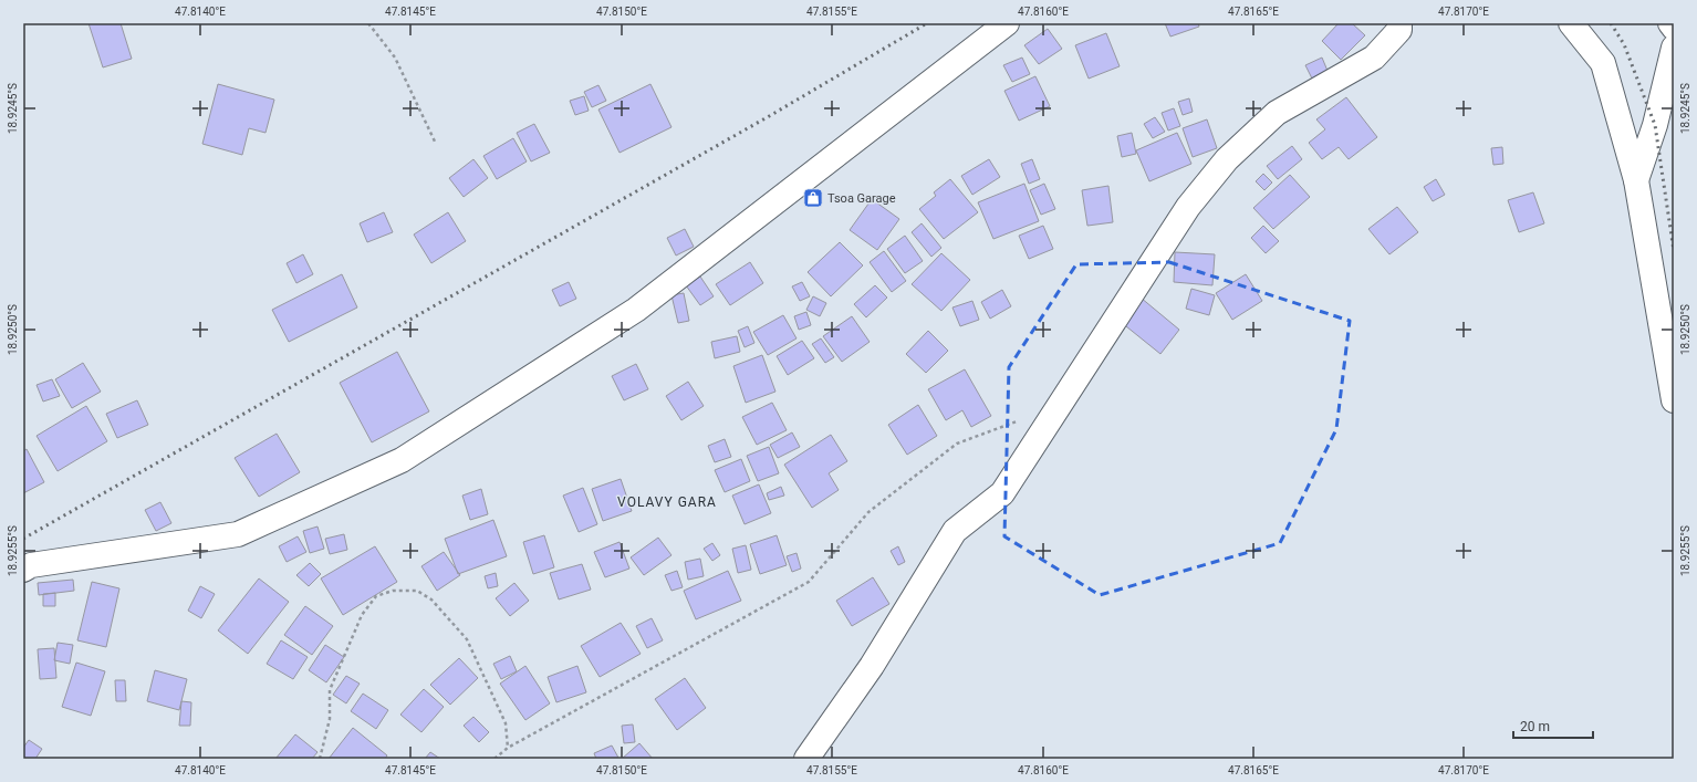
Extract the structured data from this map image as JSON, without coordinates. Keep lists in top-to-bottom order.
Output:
{
  "districts": ["VOLAVY GARA"],
  "places": {
    "shop": ["Tsoa Garage"]
  },
  "scale_bar": "20 m",
  "coordinates": [
    "47.8140°E",
    "47.8145°E",
    "47.8150°E",
    "47.8155°E",
    "47.8160°E",
    "47.8165°E",
    "47.8170°E",
    "18.9245°S",
    "18.9250°S",
    "18.9255°S"
  ]
}
